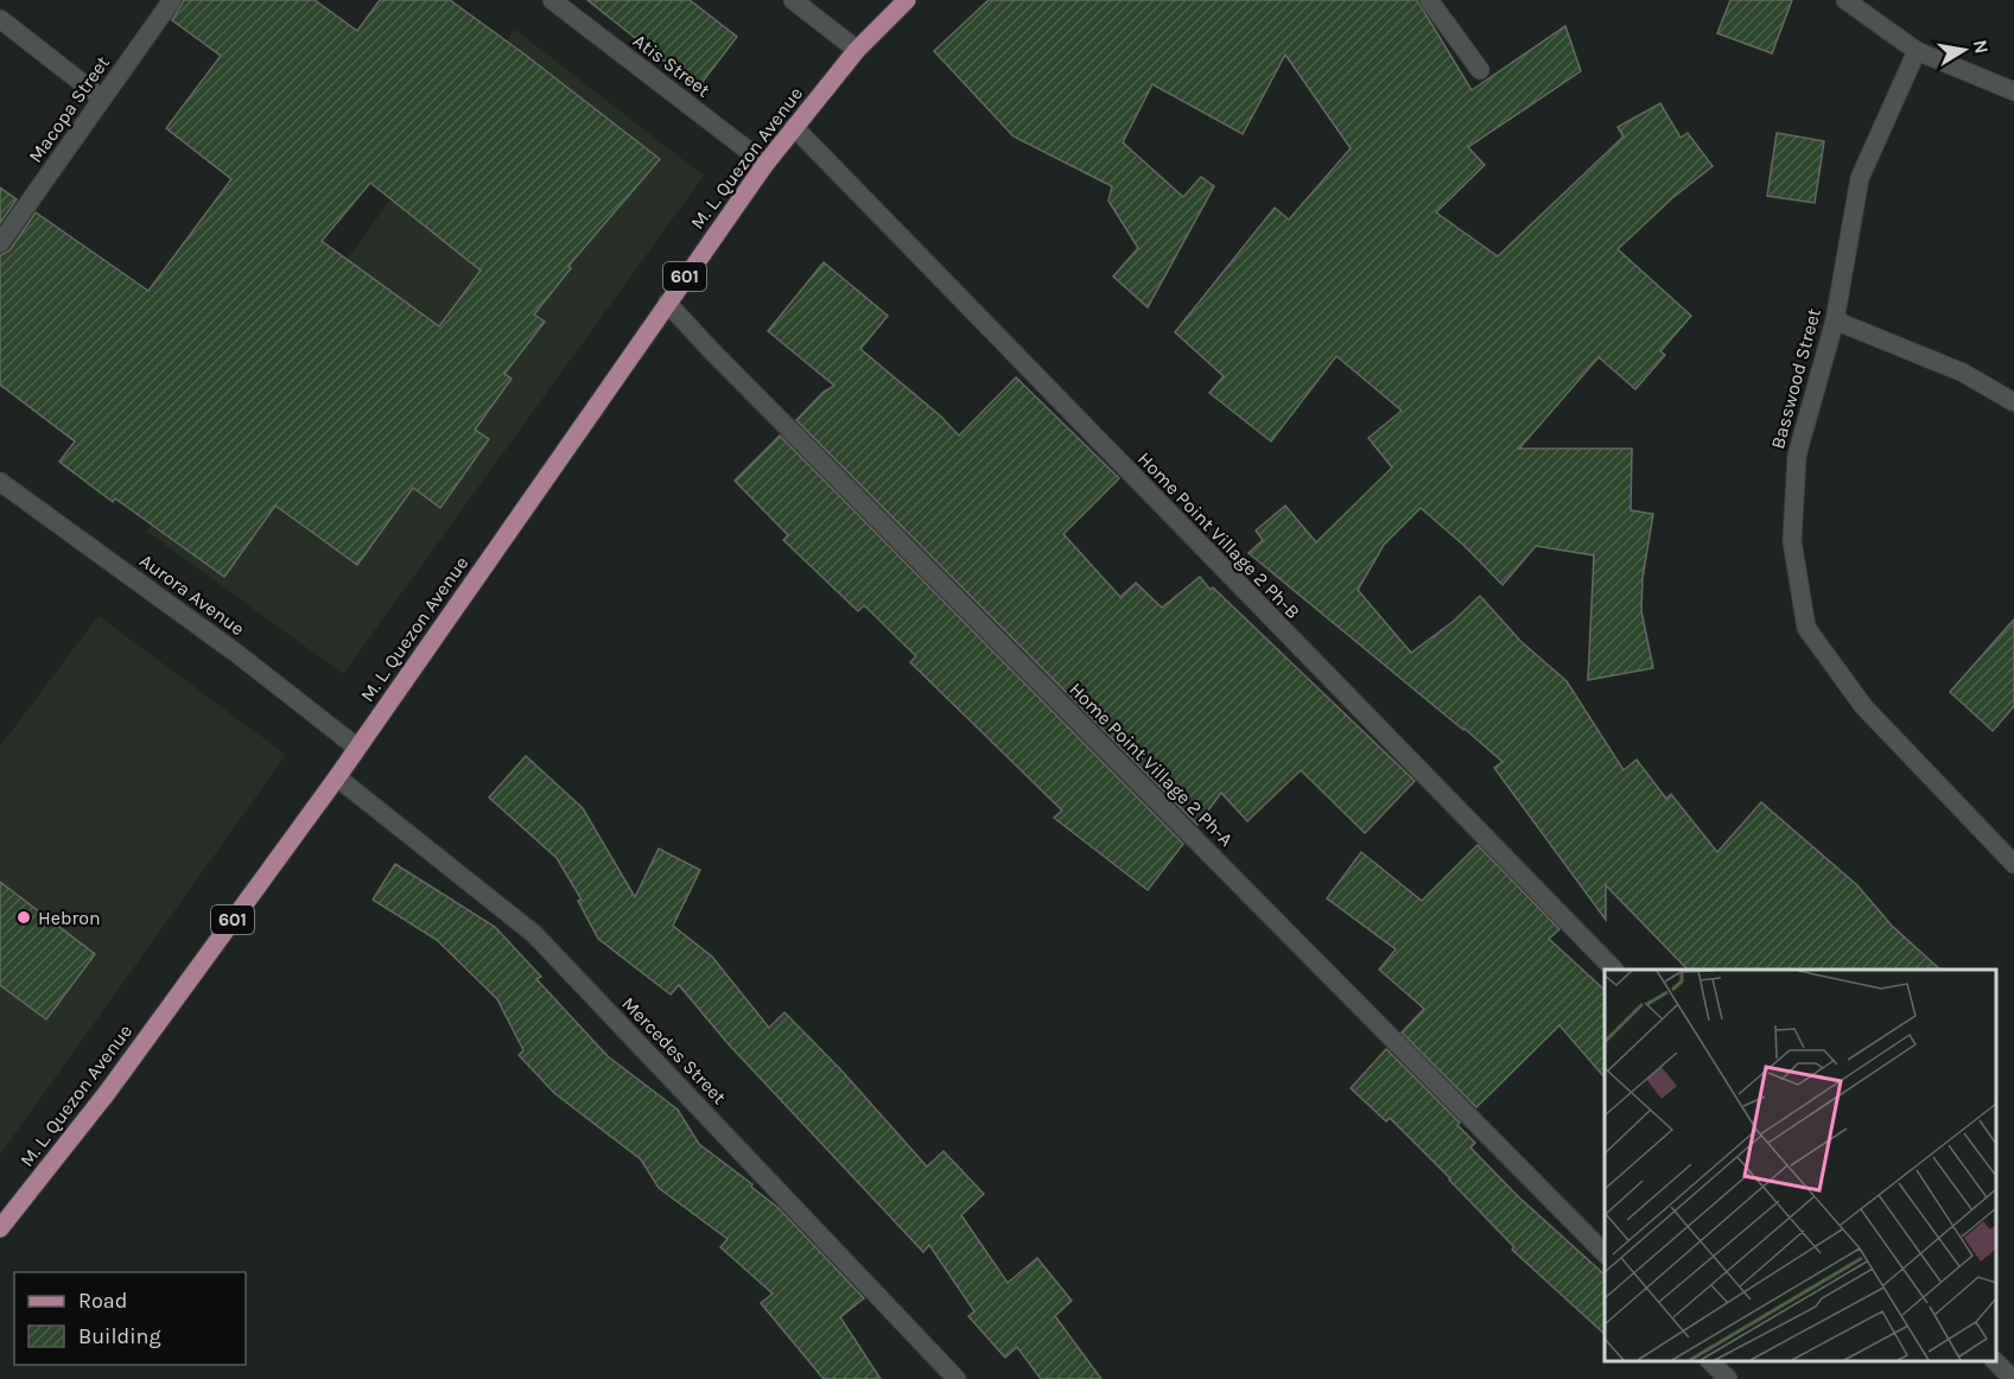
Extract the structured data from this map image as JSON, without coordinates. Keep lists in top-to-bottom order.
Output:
{
  "streets": {
    "main road": ["M. L. Quezon Avenue", "601"],
    "street": [
      "Atis Street",
      "Macopa Street",
      "Basswood Street",
      "Home Point Village 2 Ph-B",
      "Aurora Avenue",
      "Home Point Village 2 Ph-A",
      "Mercedes Street"
    ]
  },
  "crossings": [
    ["Atis Street", "M. L. Quezon Avenue"],
    ["M. L. Quezon Avenue", "601"],
    ["M. L. Quezon Avenue", "Home Point Village 2 Ph-B"],
    ["M. L. Quezon Avenue", "Aurora Avenue"],
    ["M. L. Quezon Avenue", "Home Point Village 2 Ph-A"],
    ["M. L. Quezon Avenue", "Mercedes Street"]
  ],
  "places": ["Hebron"],
  "legend": ["Road", "Building"],
  "north": "right"
}
